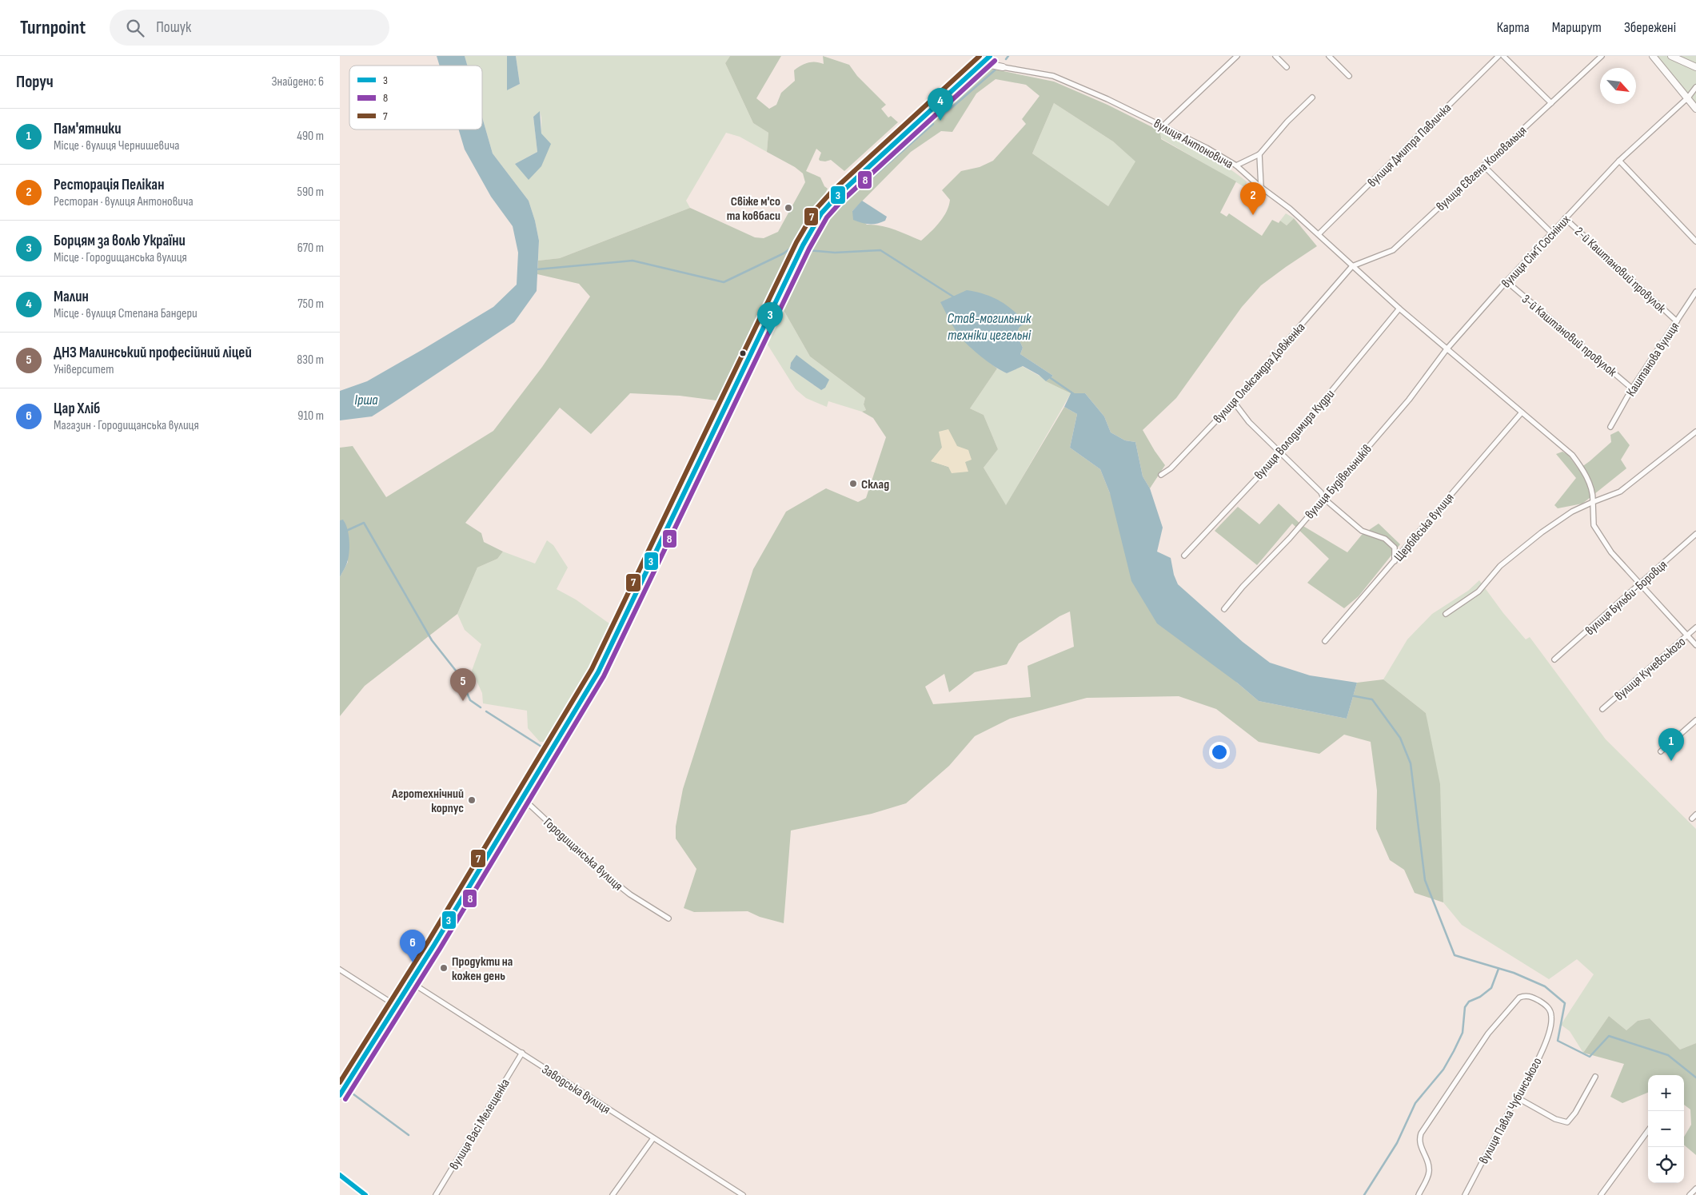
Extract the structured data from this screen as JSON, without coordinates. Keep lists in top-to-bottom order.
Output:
{
  "streets": {
    "street": [
      "вулиця Антоновича",
      "вулиця Дмитра Павличка",
      "вулиця Євгена Коновальця",
      "вулиця Сім’ї Сосніних",
      "2-й Каштановий провулок",
      "3-й Каштановий провулок",
      "Каштанова вулиця",
      "вулиця Олександра Довженка",
      "вулиця Володимира Кудри",
      "вулиця Будівельників",
      "Щербівська вулиця",
      "вулиця Бульби-Боровця",
      "вулиця Кучевського",
      "Городищанська вулиця",
      "Заводська вулиця",
      "вулиця Павла Чубинського",
      "вулиця Васі Мелещенка"
    ]
  },
  "crossings": [
    ["вулиця Антоновича", "вулиця Дмитра Павличка"],
    ["вулиця Антоновича", "вулиця Євгена Коновальця"],
    ["вулиця Антоновича", "вулиця Сім’ї Сосніних"],
    ["вулиця Антоновича", "вулиця Олександра Довженка"],
    ["вулиця Антоновича", "вулиця Володимира Кудри"],
    ["вулиця Антоновича", "вулиця Будівельників"],
    ["вулиця Євгена Коновальця", "вулиця Олександра Довженка"],
    ["вулиця Сім’ї Сосніних", "2-й Каштановий провулок"],
    ["вулиця Сім’ї Сосніних", "3-й Каштановий провулок"],
    ["вулиця Сім’ї Сосніних", "вулиця Будівельників"],
    ["2-й Каштановий провулок", "Каштанова вулиця"],
    ["3-й Каштановий провулок", "Каштанова вулиця"],
    ["Заводська вулиця", "вулиця Васі Мелещенка"]
  ],
  "water": ["Став-могильник техніки цегельні", "Ірша"],
  "places": [
    "Свіже м'со та ковбаси",
    "Склад",
    "Агротехнічний корпус",
    "Продукти на кожен день"
  ],
  "lines": ["transit line 3", "transit line 7", "transit line 8"],
  "legend": ["3", "8", "7"],
  "north": "bottom right",
  "page": {
    "header": "Turnpoint",
    "search": "Пошук",
    "nav": ["Карта", "Маршрут", "Збережені"],
    "heading": ["Поруч", "Знайдено: 6"],
    "pins": [
      "4",
      "2",
      "3",
      "5",
      "1",
      "6"
    ],
    "list": [
      {
        "mark": "1",
        "name": "Пам'ятники",
        "note": "Місце · вулиця Чернишевича",
        "value": "490 m"
      },
      {
        "mark": "2",
        "name": "Ресторація Пелікан",
        "note": "Ресторан · вулиця Антоновича",
        "value": "590 m"
      },
      {
        "mark": "3",
        "name": "Борцям за волю України",
        "note": "Місце · Городищанська вулиця",
        "value": "670 m"
      },
      {
        "mark": "4",
        "name": "Малин",
        "note": "Місце · вулиця Степана Бандери",
        "value": "750 m"
      },
      {
        "mark": "5",
        "name": "ДНЗ Малинський професійний ліцей",
        "note": "Університет",
        "value": "830 m"
      },
      {
        "mark": "6",
        "name": "Цар Хліб",
        "note": "Магазин · Городищанська вулиця",
        "value": "910 m"
      }
    ],
    "map_buttons": ["+", "−"]
  }
}
